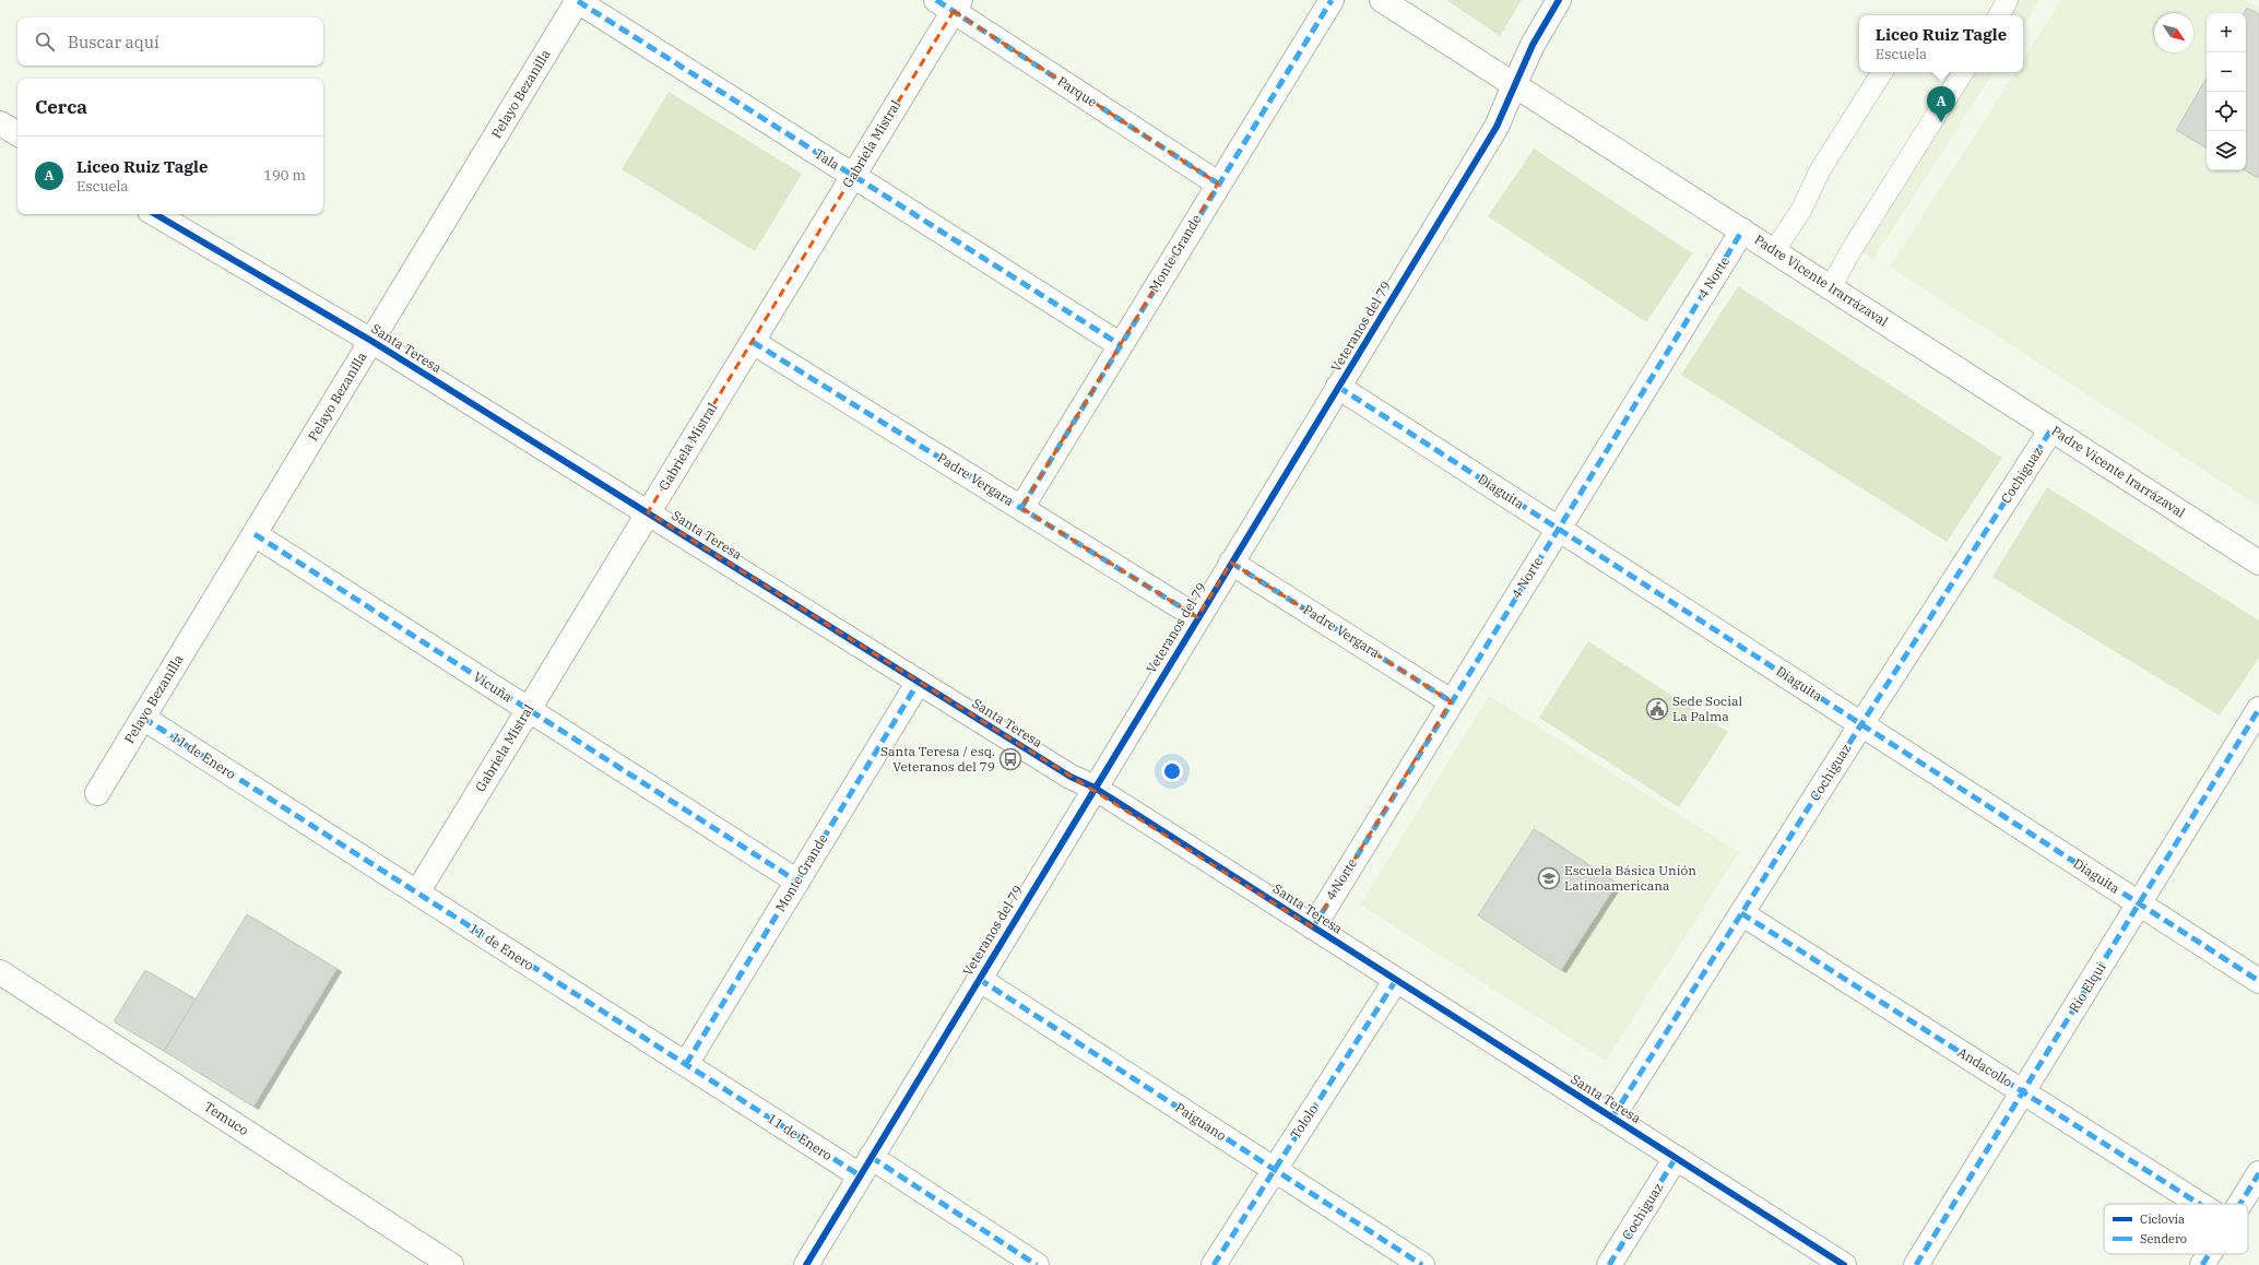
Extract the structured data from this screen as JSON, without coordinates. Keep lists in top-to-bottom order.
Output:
{
  "streets": {
    "street": [
      "Parque",
      "Pelayo Bezanilla",
      "Gabriela Mistral",
      "Tala",
      "Monte Grande",
      "4 Norte",
      "Padre Vicente Irarrázaval",
      "Veteranos del 79",
      "Santa Teresa",
      "Cochiguaz",
      "Padre Vergara",
      "Diaguita",
      "Vicuña",
      "11 de Enero",
      "Río Elqui",
      "Andacollo",
      "Temuco",
      "Paiguano",
      "Tololo"
    ]
  },
  "crossings": [
    ["Parque", "Gabriela Mistral"],
    ["Parque", "Monte Grande"],
    ["Pelayo Bezanilla", "Tala"],
    ["Pelayo Bezanilla", "Santa Teresa"],
    ["Pelayo Bezanilla", "Vicuña"],
    ["Pelayo Bezanilla", "11 de Enero"],
    ["Gabriela Mistral", "Tala"],
    ["Gabriela Mistral", "Santa Teresa"],
    ["Gabriela Mistral", "Padre Vergara"],
    ["Gabriela Mistral", "Vicuña"],
    ["Gabriela Mistral", "11 de Enero"],
    ["Tala", "Monte Grande"],
    ["Monte Grande", "Santa Teresa"],
    ["Monte Grande", "Padre Vergara"],
    ["Monte Grande", "Vicuña"],
    ["Monte Grande", "11 de Enero"],
    ["4 Norte", "Padre Vicente Irarrázaval"],
    ["4 Norte", "Santa Teresa"],
    ["4 Norte", "Padre Vergara"],
    ["4 Norte", "Diaguita"],
    ["Padre Vicente Irarrázaval", "Veteranos del 79"],
    ["Padre Vicente Irarrázaval", "Cochiguaz"],
    ["Veteranos del 79", "Santa Teresa"],
    ["Veteranos del 79", "Padre Vergara"],
    ["Veteranos del 79", "Diaguita"],
    ["Veteranos del 79", "11 de Enero"],
    ["Veteranos del 79", "Paiguano"],
    ["Santa Teresa", "Cochiguaz"],
    ["Santa Teresa", "Tololo"],
    ["Cochiguaz", "Diaguita"],
    ["Cochiguaz", "Andacollo"],
    ["Diaguita", "Río Elqui"],
    ["Río Elqui", "Andacollo"],
    ["Paiguano", "Tololo"]
  ],
  "places": {
    "public building": ["Sede Social La Palma"],
    "bus stop": ["Santa Teresa / esq. Veteranos del 79"],
    "school or university": ["Escuela Básica Unión Latinoamericana"]
  },
  "legend": ["Ciclovía", "Sendero"],
  "north": "bottom right",
  "page": {
    "map_buttons": ["+", "−"],
    "popup": ["Liceo Ruiz Tagle", "Escuela"],
    "search": "Buscar aquí",
    "heading": "Cerca",
    "pins": "A",
    "list": [
      {
        "mark": "A",
        "name": "Liceo Ruiz Tagle",
        "note": "Escuela",
        "value": "190 m"
      }
    ]
  }
}
